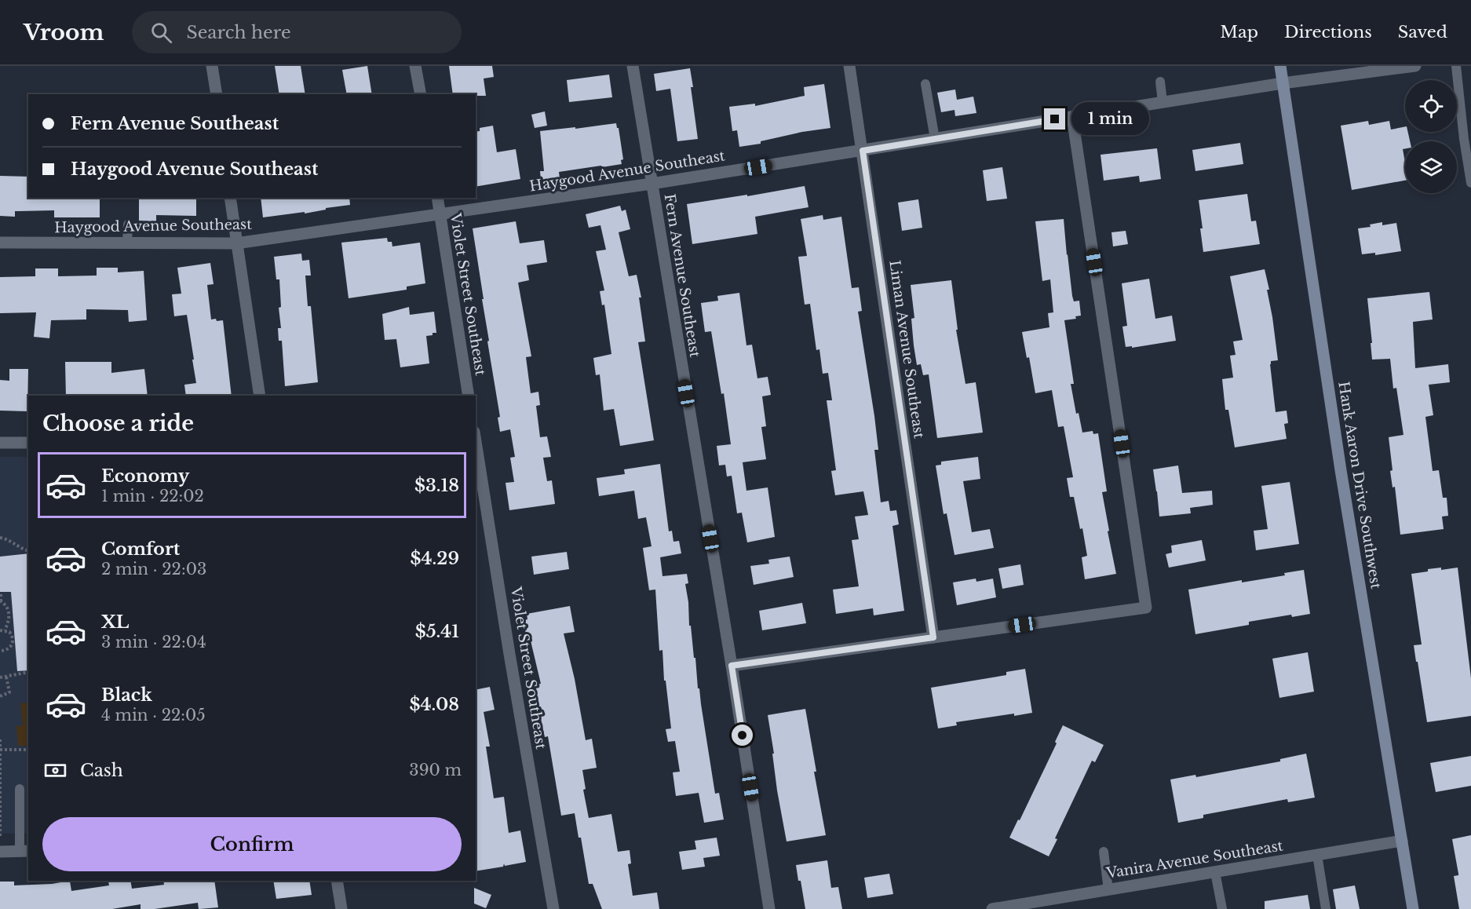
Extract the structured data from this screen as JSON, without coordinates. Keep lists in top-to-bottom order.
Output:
{
  "streets": {
    "main road": ["Hank Aaron Drive Southwest"],
    "street": [
      "Haygood Avenue Southeast",
      "Fern Avenue Southeast",
      "Violet Street Southeast",
      "Liman Avenue Southeast",
      "Vanira Avenue Southeast"
    ]
  },
  "crossings": [
    ["Haygood Avenue Southeast", "Fern Avenue Southeast"],
    ["Haygood Avenue Southeast", "Violet Street Southeast"],
    ["Haygood Avenue Southeast", "Liman Avenue Southeast"],
    ["Haygood Avenue Southeast", "Hank Aaron Drive Southwest"],
    ["Hank Aaron Drive Southwest", "Vanira Avenue Southeast"]
  ],
  "page": {
    "header": "Vroom",
    "search": "Search here",
    "nav": ["Map", "Directions", "Saved"],
    "banner": ["Fern Avenue Southeast", "Haygood Avenue Southeast"],
    "bubble": "1 min",
    "heading": "Choose a ride",
    "list": [
      {
        "name": "Economy",
        "note": "1 min · 22:02",
        "value": "$3.18"
      },
      {
        "name": "Comfort",
        "note": "2 min · 22:03",
        "value": "$4.29"
      },
      {
        "name": "XL",
        "note": "3 min · 22:04",
        "value": "$5.41"
      },
      {
        "name": "Black",
        "note": "4 min · 22:05",
        "value": "$4.08"
      }
    ],
    "pay": ["Cash", "390 m"],
    "buttons": "Confirm"
  }
}
